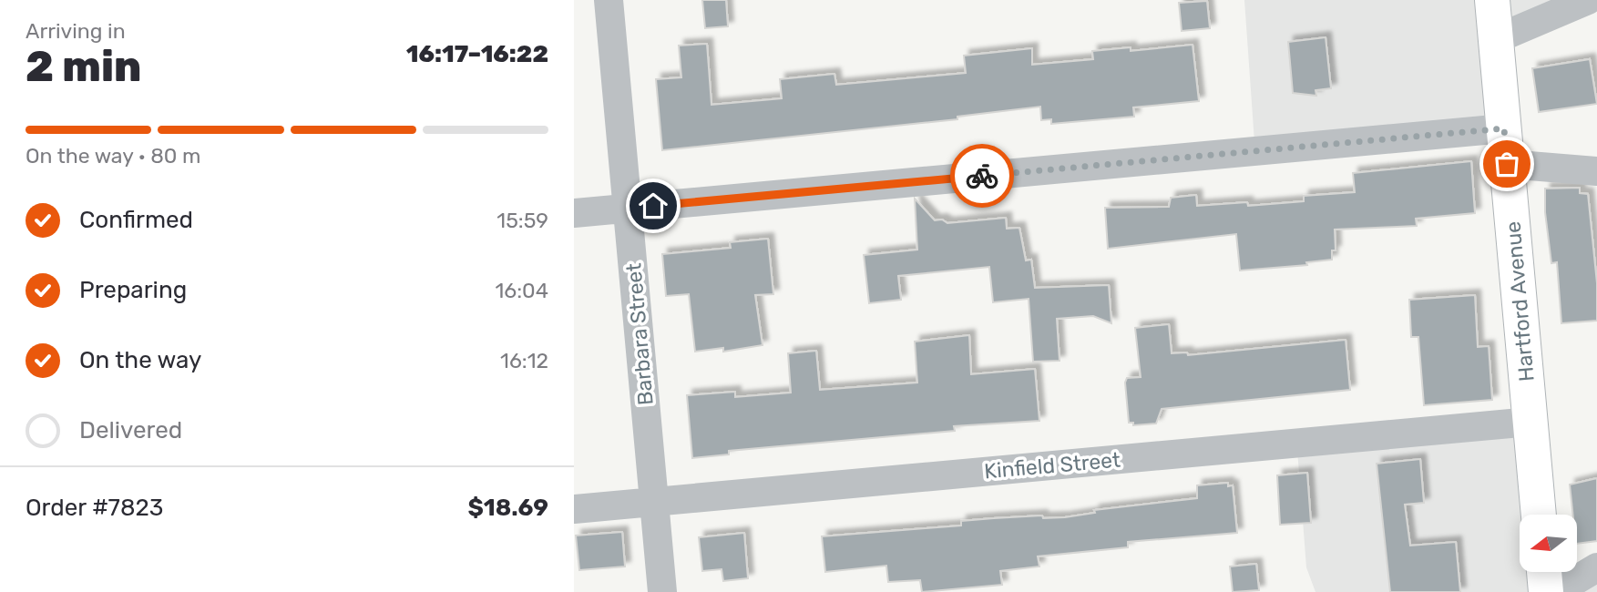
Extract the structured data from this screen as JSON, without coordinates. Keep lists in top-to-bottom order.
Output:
{
  "streets": {
    "main road": ["Hartford Avenue"],
    "street": ["Barbara Street", "Kinfield Street"]
  },
  "crossings": [
    ["Hartford Avenue", "Kinfield Street"],
    ["Barbara Street", "Kinfield Street"]
  ],
  "north": "left",
  "page": {
    "heading": ["2 min", "Arriving in", "16:17–16:22"],
    "panel": ["Order #7823", "$18.69"],
    "bar": "On the way · 80 m",
    "list": [
      ["Confirmed", "15:59"],
      ["Preparing", "16:04"],
      ["On the way", "16:12"],
      "Delivered"
    ]
  }
}
